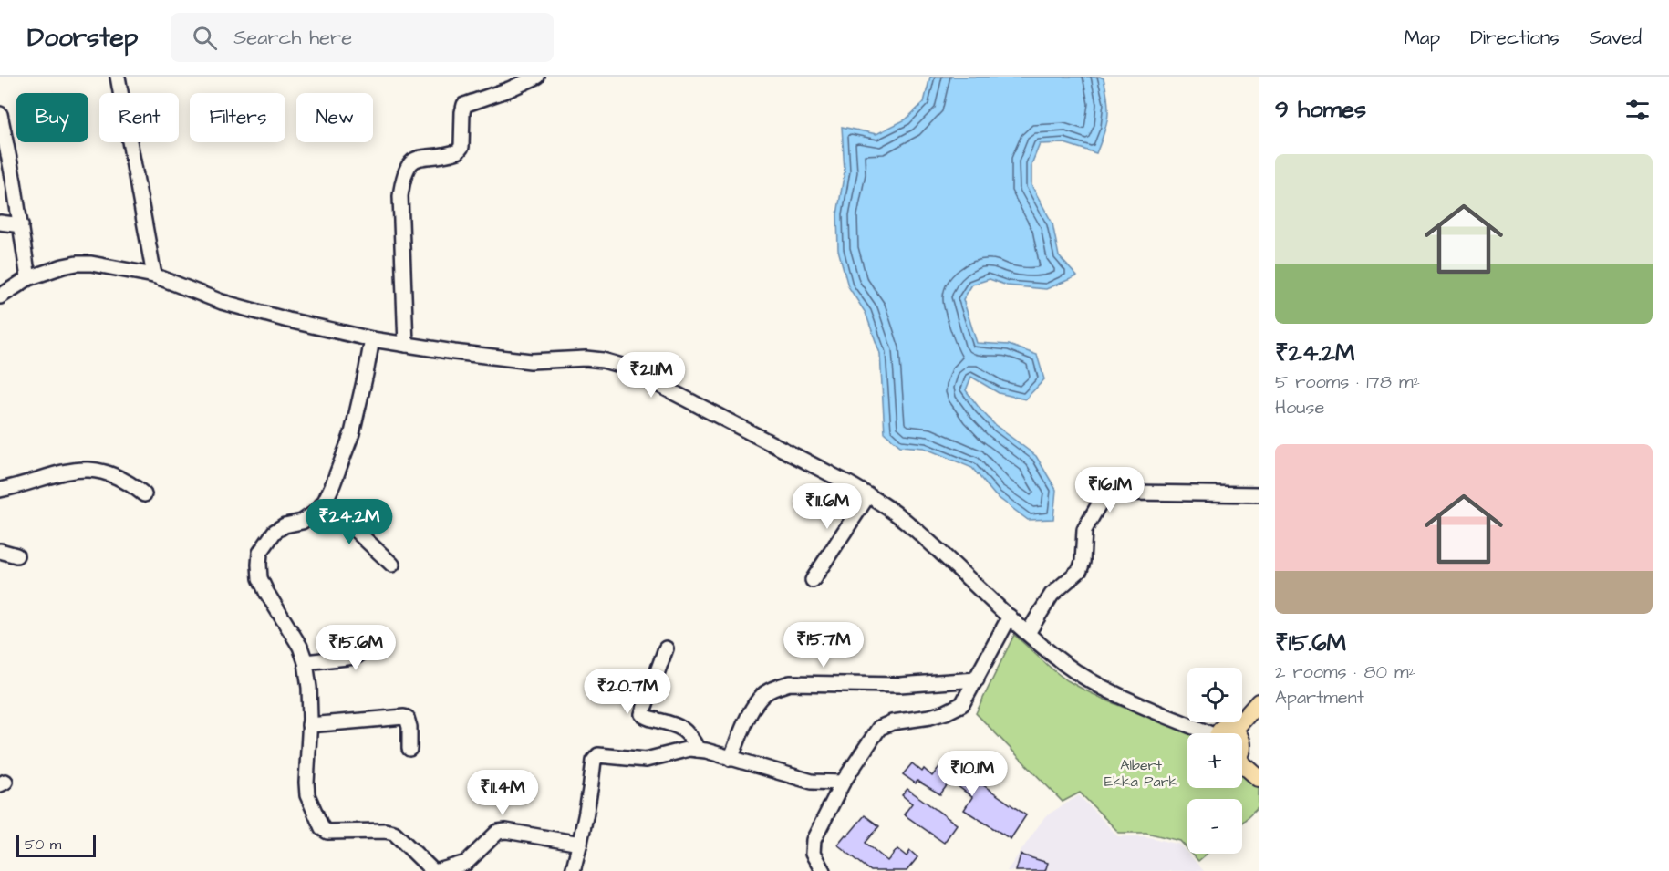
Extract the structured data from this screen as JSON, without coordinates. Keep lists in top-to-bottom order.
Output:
{
  "parks": ["Albert Ekka Park"],
  "scale_bar": "50 m",
  "page": {
    "header": "Doorstep",
    "search": "Search here",
    "nav": ["Map", "Directions", "Saved"],
    "heading": "9 homes",
    "chip": [
      "Buy",
      "Rent",
      "Filters",
      "New"
    ],
    "list": [
      {
        "name": "₹24.2M",
        "note": "5 rooms · 178 m² · House"
      },
      {
        "name": "₹15.6M",
        "note": "2 rooms · 80 m² · Apartment"
      }
    ],
    "price": [
      "₹21.1M",
      "₹16.1M",
      "₹11.6M",
      "₹24.2M",
      "₹15.7M",
      "₹15.6M",
      "₹20.7M",
      "₹10.1M",
      "₹11.4M"
    ],
    "map_buttons": ["+", "−"],
    "scale": "50 m"
  }
}
